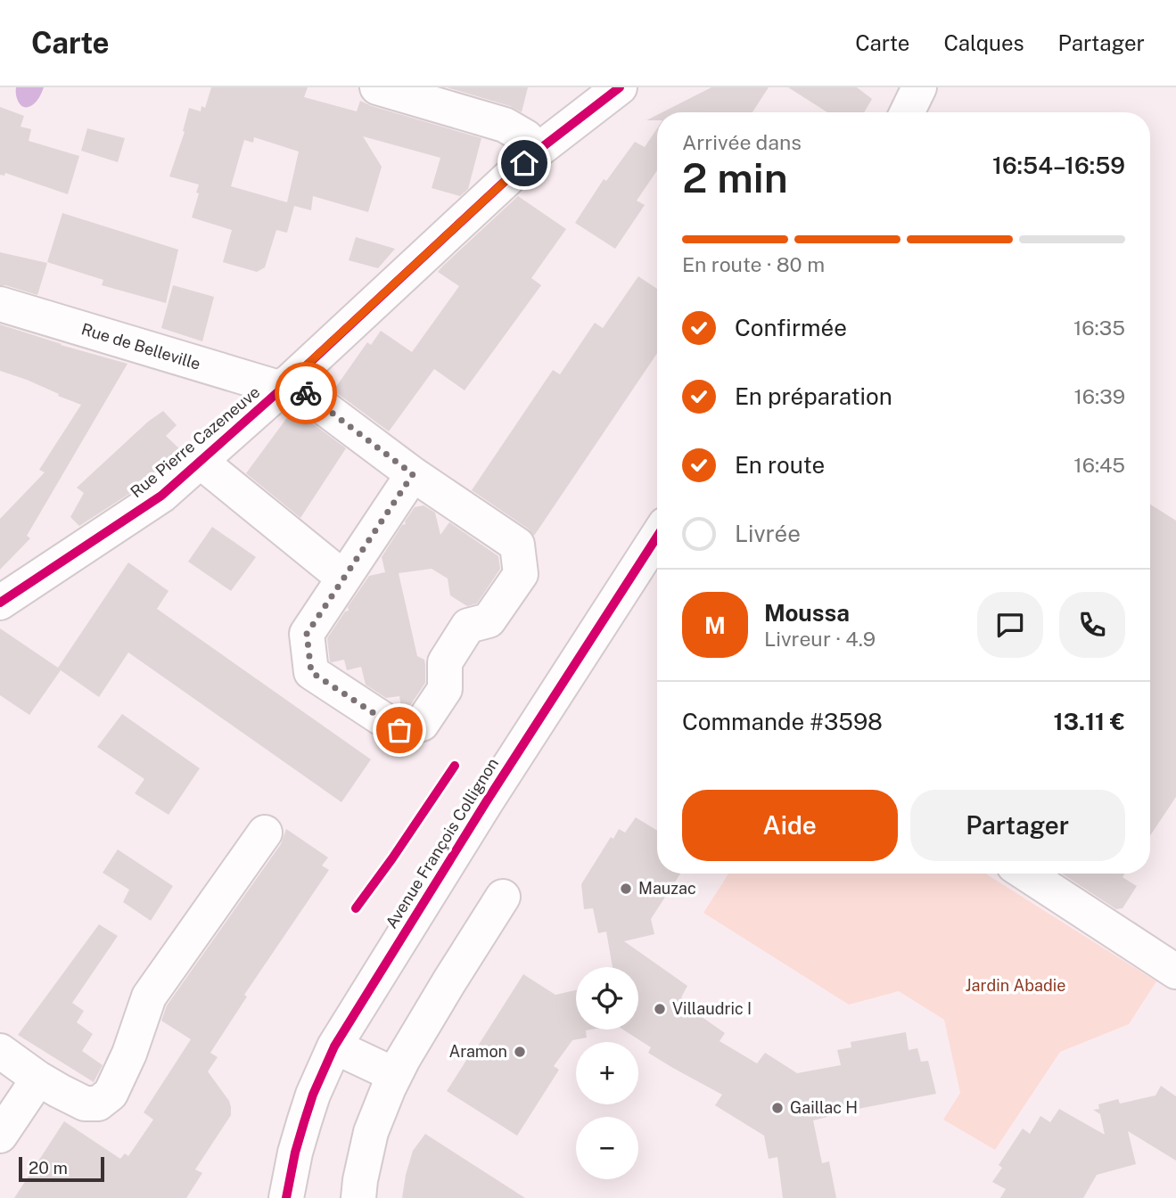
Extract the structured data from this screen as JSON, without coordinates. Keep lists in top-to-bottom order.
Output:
{
  "streets": {
    "street": ["Rue de Belleville", "Rue Pierre Cazeneuve", "Avenue François Collignon"]
  },
  "crossings": [
    ["Rue de Belleville", "Rue Pierre Cazeneuve"]
  ],
  "parks": ["Jardin Abadie"],
  "places": [
    "Mauzac",
    "Villaudric I",
    "Aramon",
    "Gaillac H"
  ],
  "scale_bar": "20 m",
  "page": {
    "header": "Carte",
    "nav": ["Carte", "Calques", "Partager"],
    "heading": ["2 min", "Arrivée dans", "16:54–16:59"],
    "panel": [
      "Moussa",
      "Livreur · 4.9",
      "Commande #3598",
      "13.11 €"
    ],
    "bar": "En route · 80 m",
    "list": [
      ["Confirmée", "16:35"],
      ["En préparation", "16:39"],
      ["En route", "16:45"],
      "Livrée"
    ],
    "round": "M",
    "buttons": ["Aide", "Partager"],
    "map_buttons": ["+", "−"],
    "scale": "20 m"
  }
}
